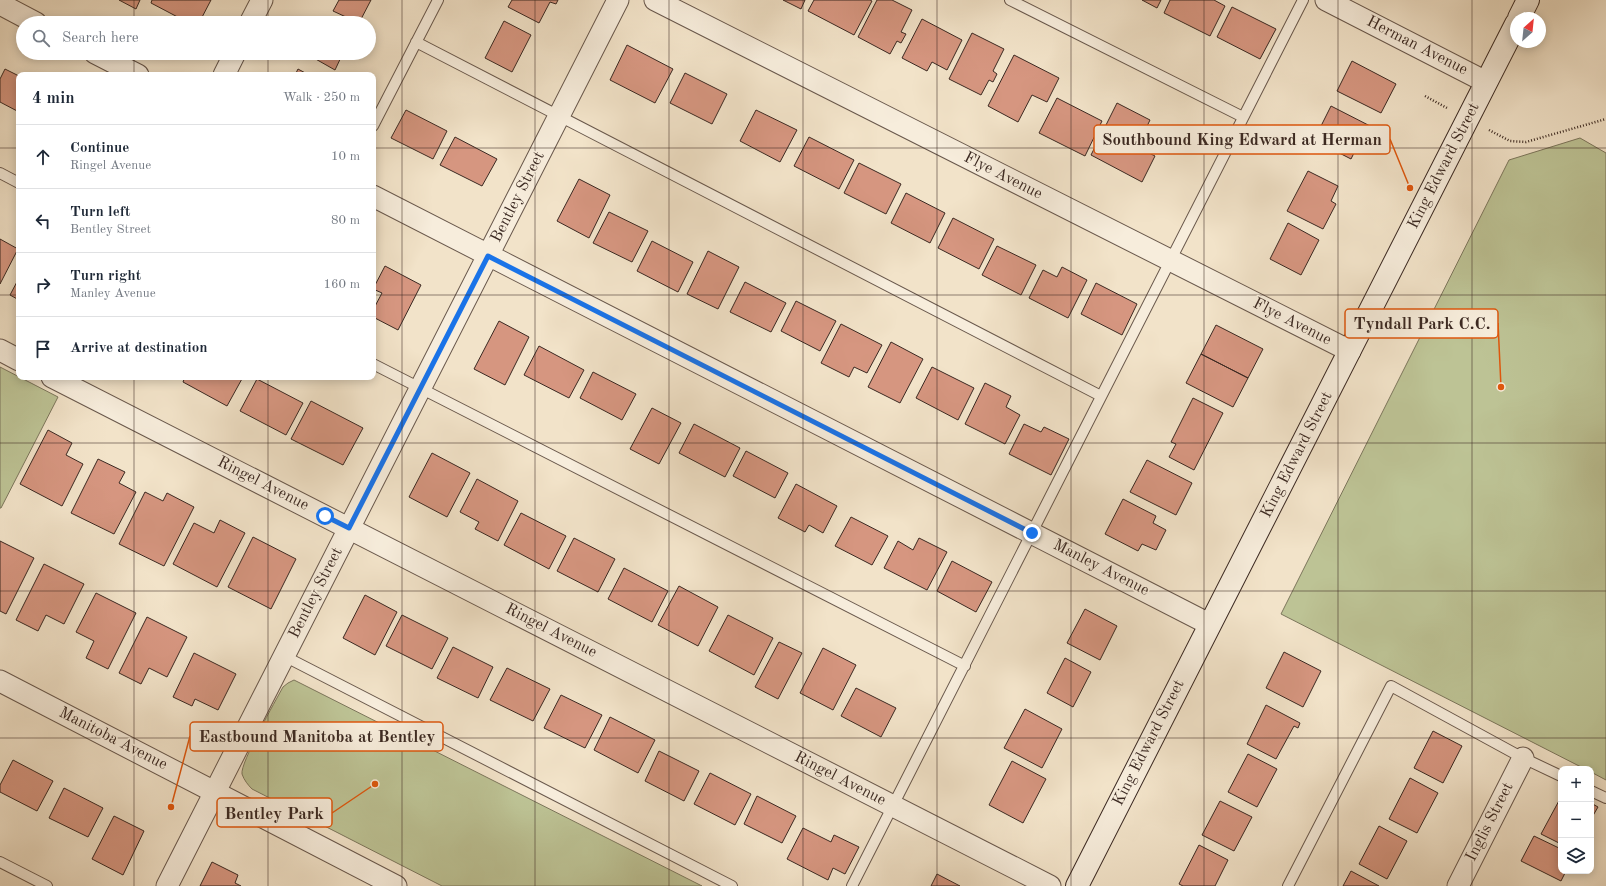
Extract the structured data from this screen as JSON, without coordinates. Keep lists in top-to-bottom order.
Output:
{
  "streets": {
    "street": [
      "Herman Avenue",
      "King Edward Street",
      "Flye Avenue",
      "Bentley Street",
      "Ringel Avenue",
      "Manley Avenue",
      "Manitoba Avenue",
      "Inglis Street"
    ]
  },
  "crossings": [
    ["Herman Avenue", "King Edward Street"],
    ["King Edward Street", "Flye Avenue"],
    ["King Edward Street", "Manley Avenue"],
    ["Bentley Street", "Ringel Avenue"],
    ["Bentley Street", "Manley Avenue"],
    ["Bentley Street", "Manitoba Avenue"]
  ],
  "places": [
    "Southbound King Edward at Herman",
    "Tyndall Park C.C.",
    "Bentley Park",
    "Eastbound Manitoba at Bentley"
  ],
  "north": "top right",
  "page": {
    "search": "Search here",
    "heading": ["4 min", "Walk · 250 m"],
    "list": [
      ["Continue", "Ringel Avenue", "10 m"],
      ["Turn left", "Bentley Street", "80 m"],
      ["Turn right", "Manley Avenue", "160 m"],
      "Arrive at destination"
    ],
    "map_buttons": ["+", "−"]
  }
}
